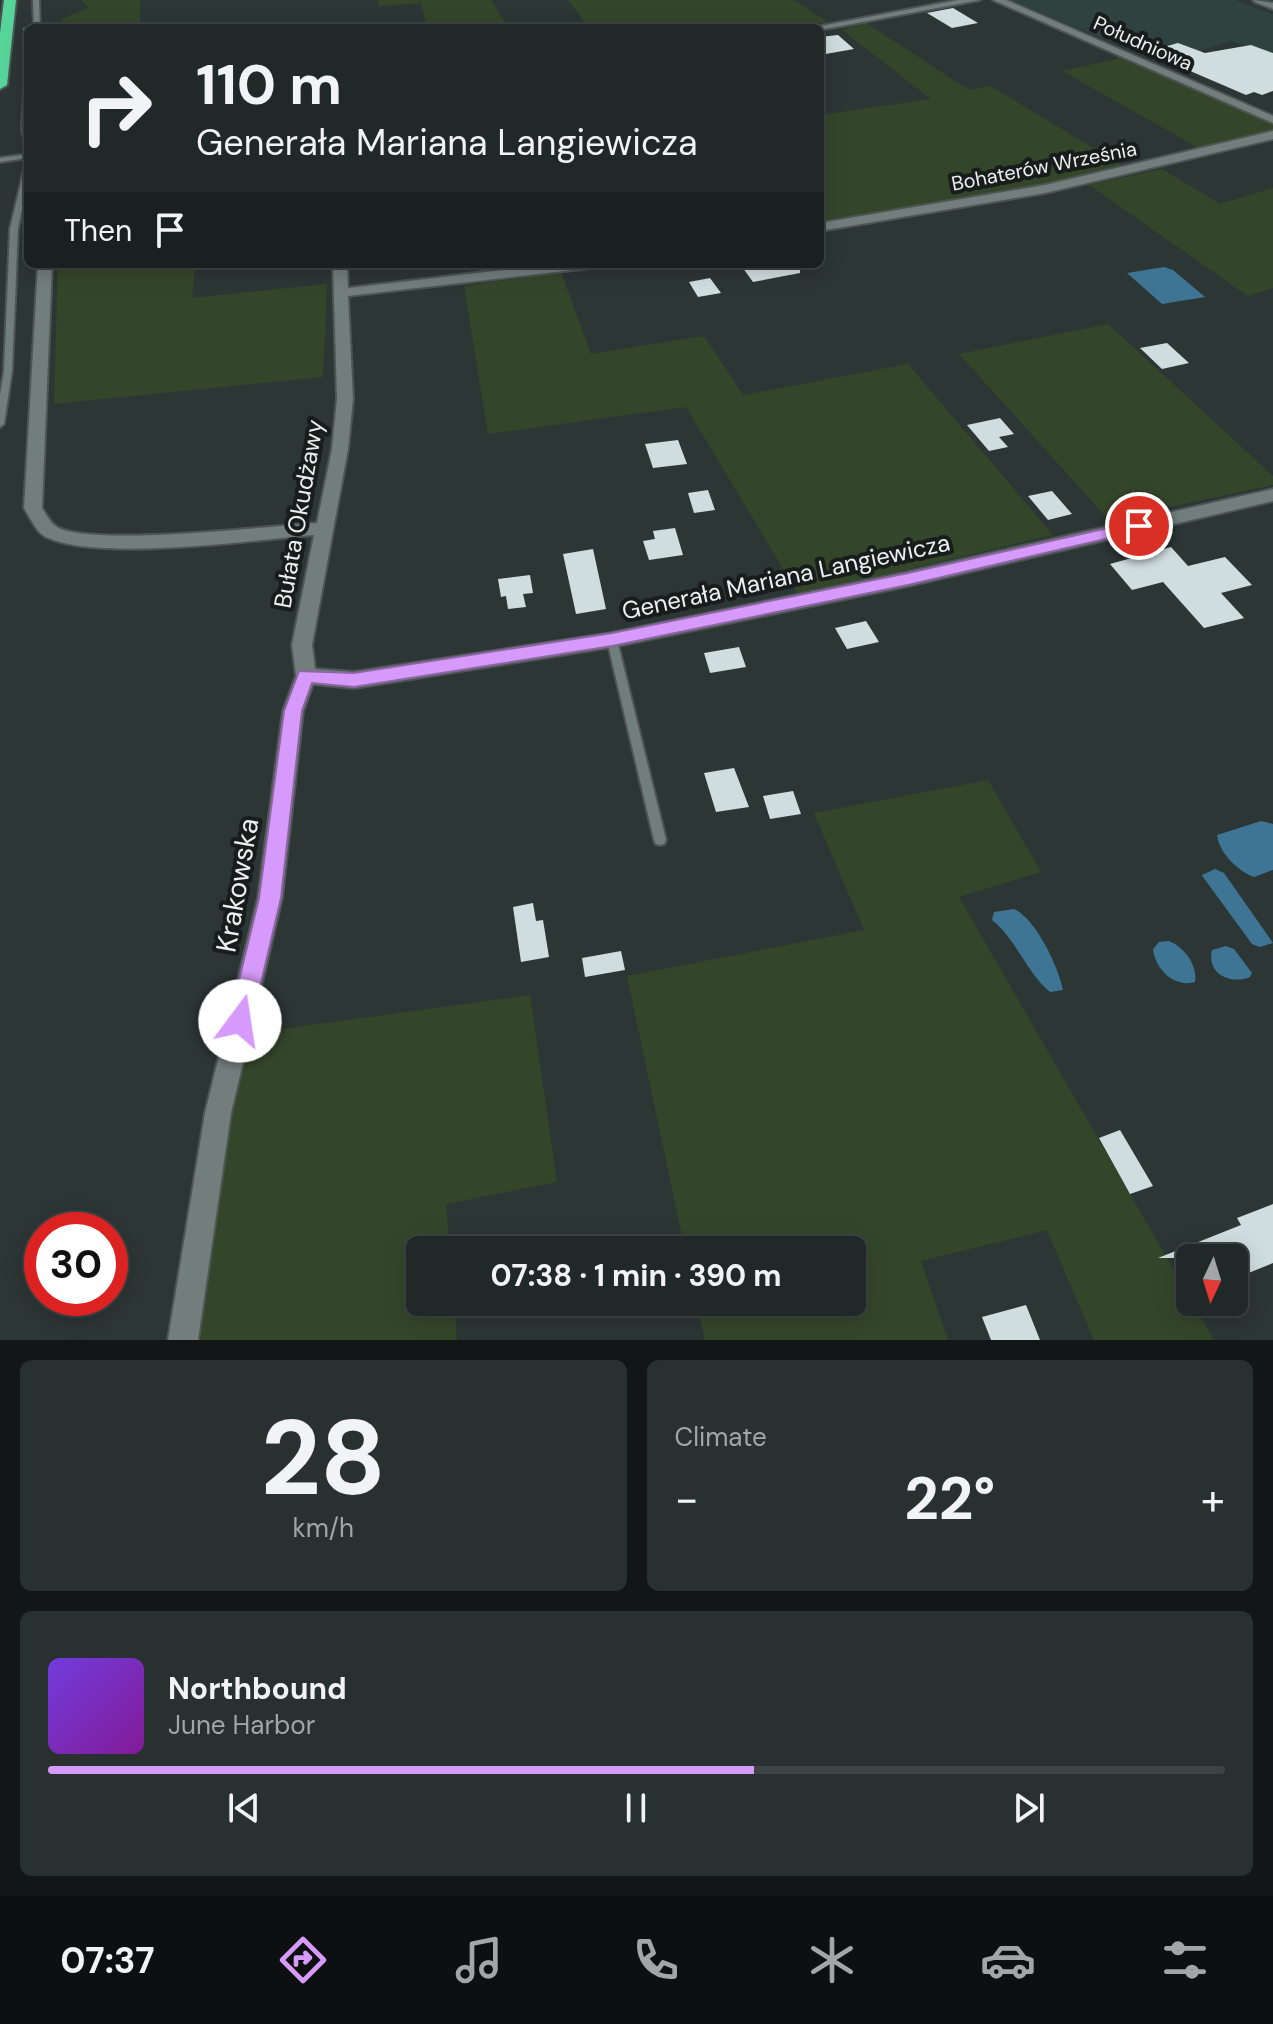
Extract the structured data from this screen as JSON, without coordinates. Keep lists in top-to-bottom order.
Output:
{
  "streets": {
    "street": [
      "Południowa",
      "Bohaterów Września",
      "Bułata Okudżawy",
      "Generała Mariana Langiewicza",
      "Krakowska"
    ]
  },
  "crossings": [
    ["Bułata Okudżawy", "Generała Mariana Langiewicza"],
    ["Bułata Okudżawy", "Krakowska"],
    ["Generała Mariana Langiewicza", "Krakowska"]
  ],
  "north": "bottom",
  "page": {
    "turn": ["110 m", "Generała Mariana Langiewicza"],
    "then": "Then",
    "limit": "30",
    "trip": "07:38 · 1 min · 390 m",
    "tile": [
      ["28", "km/h"],
      "Climate"
    ],
    "heat": ["−", "22°", "+"],
    "song": ["Northbound", "June Harbor"],
    "tabs": "07:37"
  }
}
